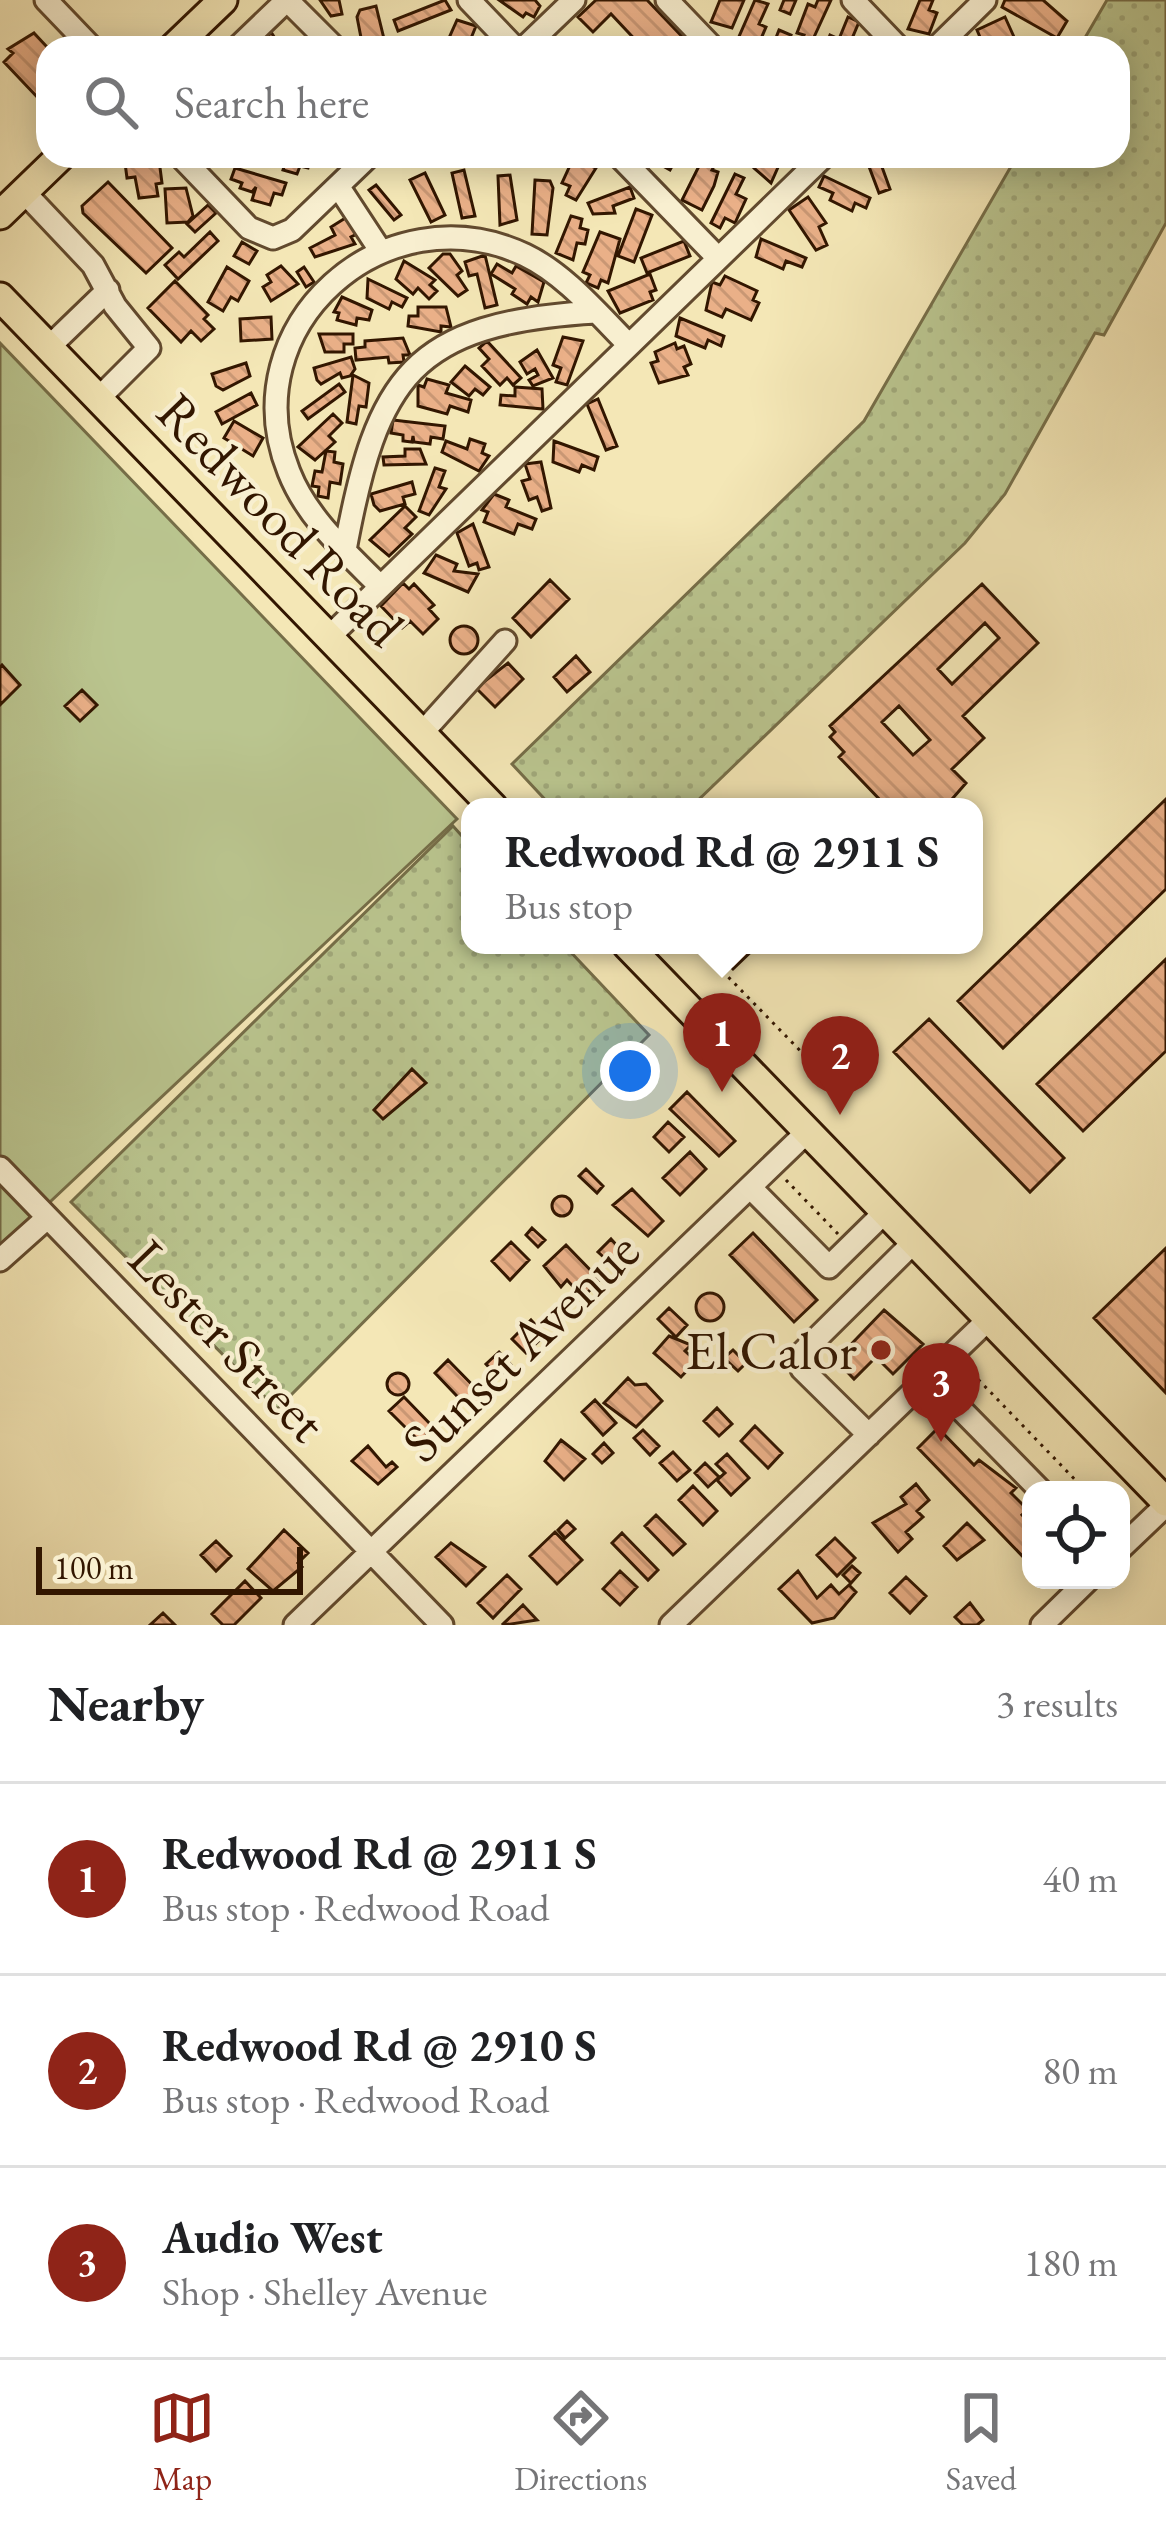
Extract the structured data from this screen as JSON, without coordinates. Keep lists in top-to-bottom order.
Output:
{
  "streets": {
    "main road": ["Redwood Road"],
    "street": ["Lester Street", "Sunset Avenue"]
  },
  "crossings": [
    ["Lester Street", "Sunset Avenue"]
  ],
  "places": ["El Calor"],
  "scale_bar": "100 m",
  "page": {
    "search": "Search here",
    "popup": ["Redwood Rd @ 2911 S", "Bus stop"],
    "pins": ["1", "2", "3"],
    "scale": "100 m",
    "heading": ["Nearby", "3 results"],
    "list": [
      {
        "mark": "1",
        "name": "Redwood Rd @ 2911 S",
        "note": "Bus stop · Redwood Road",
        "value": "40 m"
      },
      {
        "mark": "2",
        "name": "Redwood Rd @ 2910 S",
        "note": "Bus stop · Redwood Road",
        "value": "80 m"
      },
      {
        "mark": "3",
        "name": "Audio West",
        "note": "Shop · Shelley Avenue",
        "value": "180 m"
      }
    ],
    "nav": ["Map", "Directions", "Saved"]
  }
}
